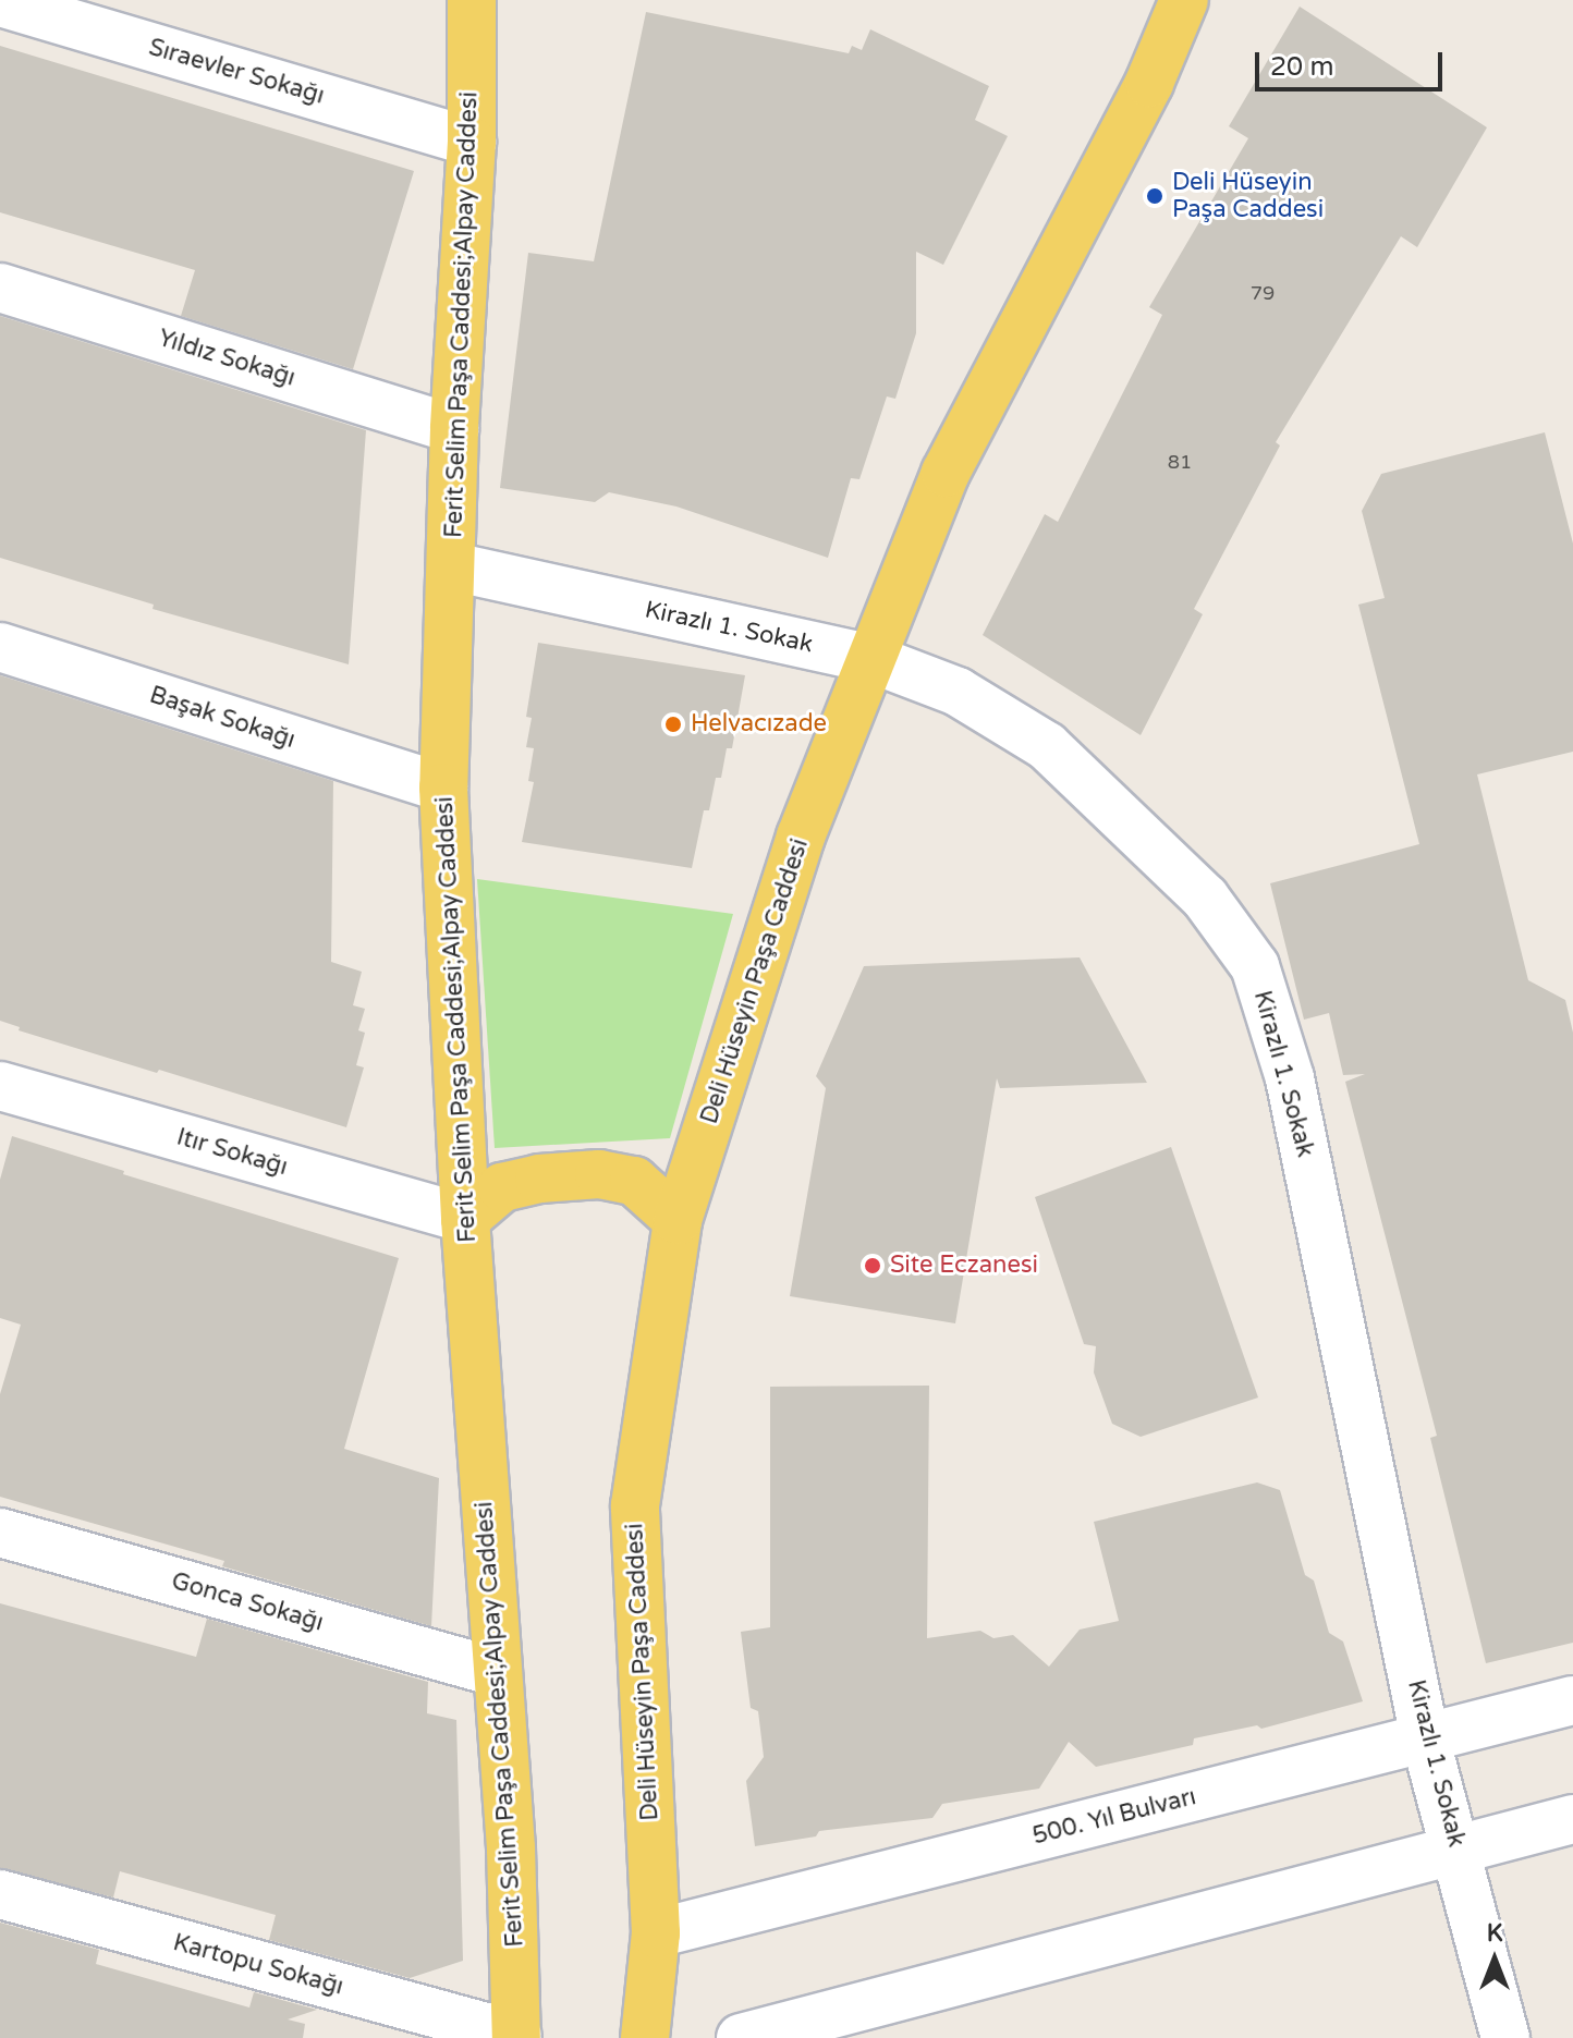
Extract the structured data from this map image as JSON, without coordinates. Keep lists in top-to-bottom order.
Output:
{
  "streets": {
    "main road": ["Ferit Selim Paşa Caddesi;Alpay Caddesi", "Deli Hüseyin Paşa Caddesi"],
    "street": [
      "Sıraevler Sokağı",
      "Yıldız Sokağı",
      "Kirazlı 1. Sokak",
      "Başak Sokağı",
      "Itır Sokağı",
      "Gonca Sokağı",
      "500. Yıl Bulvarı",
      "Kartopu Sokağı"
    ]
  },
  "crossings": [
    ["Sıraevler Sokağı", "Ferit Selim Paşa Caddesi;Alpay Caddesi"],
    ["Ferit Selim Paşa Caddesi;Alpay Caddesi", "Yıldız Sokağı"],
    ["Ferit Selim Paşa Caddesi;Alpay Caddesi", "Kirazlı 1. Sokak"],
    ["Ferit Selim Paşa Caddesi;Alpay Caddesi", "Başak Sokağı"],
    ["Ferit Selim Paşa Caddesi;Alpay Caddesi", "Itır Sokağı"],
    ["Ferit Selim Paşa Caddesi;Alpay Caddesi", "Gonca Sokağı"],
    ["Ferit Selim Paşa Caddesi;Alpay Caddesi", "Kartopu Sokağı"],
    ["Kirazlı 1. Sokak", "Deli Hüseyin Paşa Caddesi"],
    ["Kirazlı 1. Sokak", "500. Yıl Bulvarı"],
    ["Deli Hüseyin Paşa Caddesi", "500. Yıl Bulvarı"]
  ],
  "places": ["Deli Hüseyin Paşa Caddesi", "Helvacızade", "Site Eczanesi"],
  "house_numbers": ["79", "81"],
  "scale_bar": "20 m",
  "north": "top"
}
